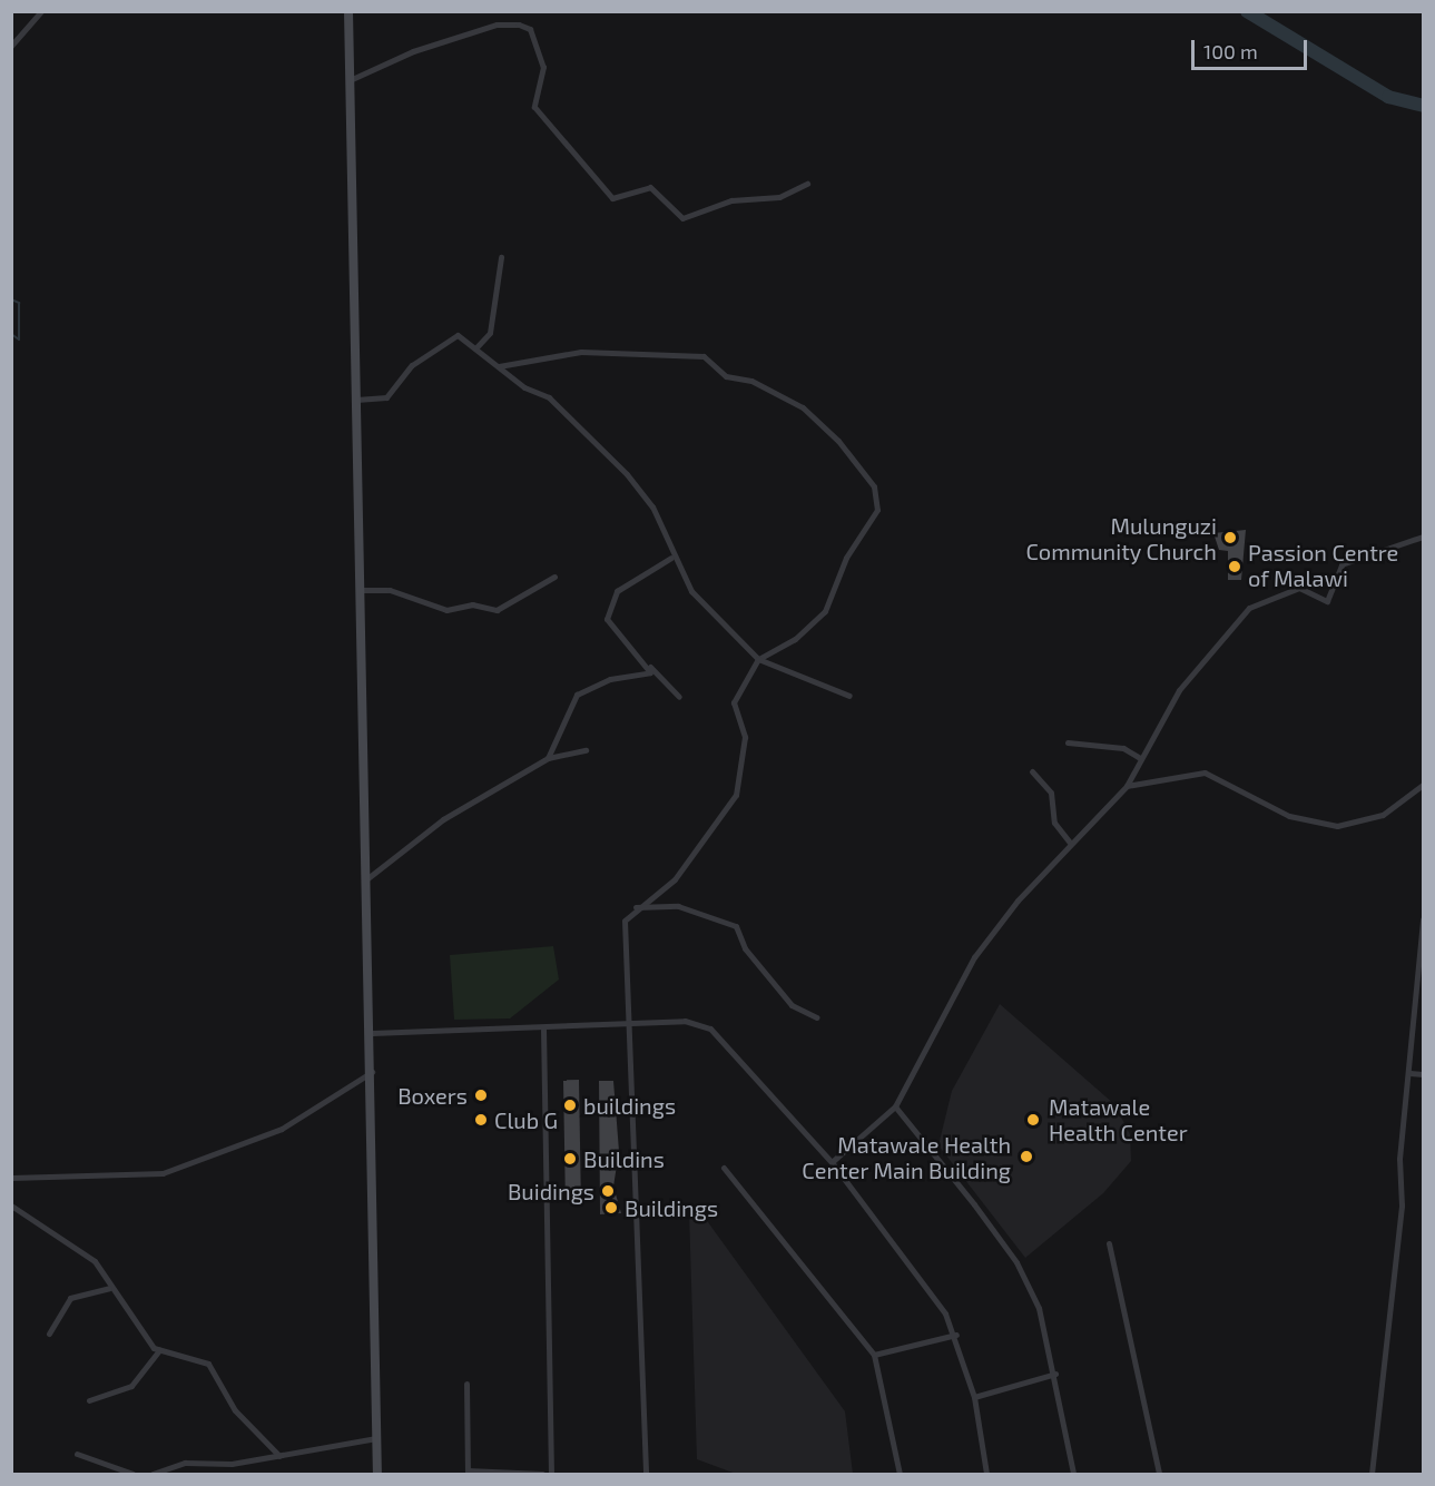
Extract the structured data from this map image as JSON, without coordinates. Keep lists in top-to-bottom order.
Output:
{
  "places": [
    "Mulunguzi Community Church",
    "Passion Centre of Malawi",
    "Boxers",
    "buildings",
    "Club G",
    "Matawale Health Center",
    "Matawale Health Center Main Building",
    "Buildins",
    "Buidings",
    "Buildings"
  ],
  "scale_bar": "100 m"
}
